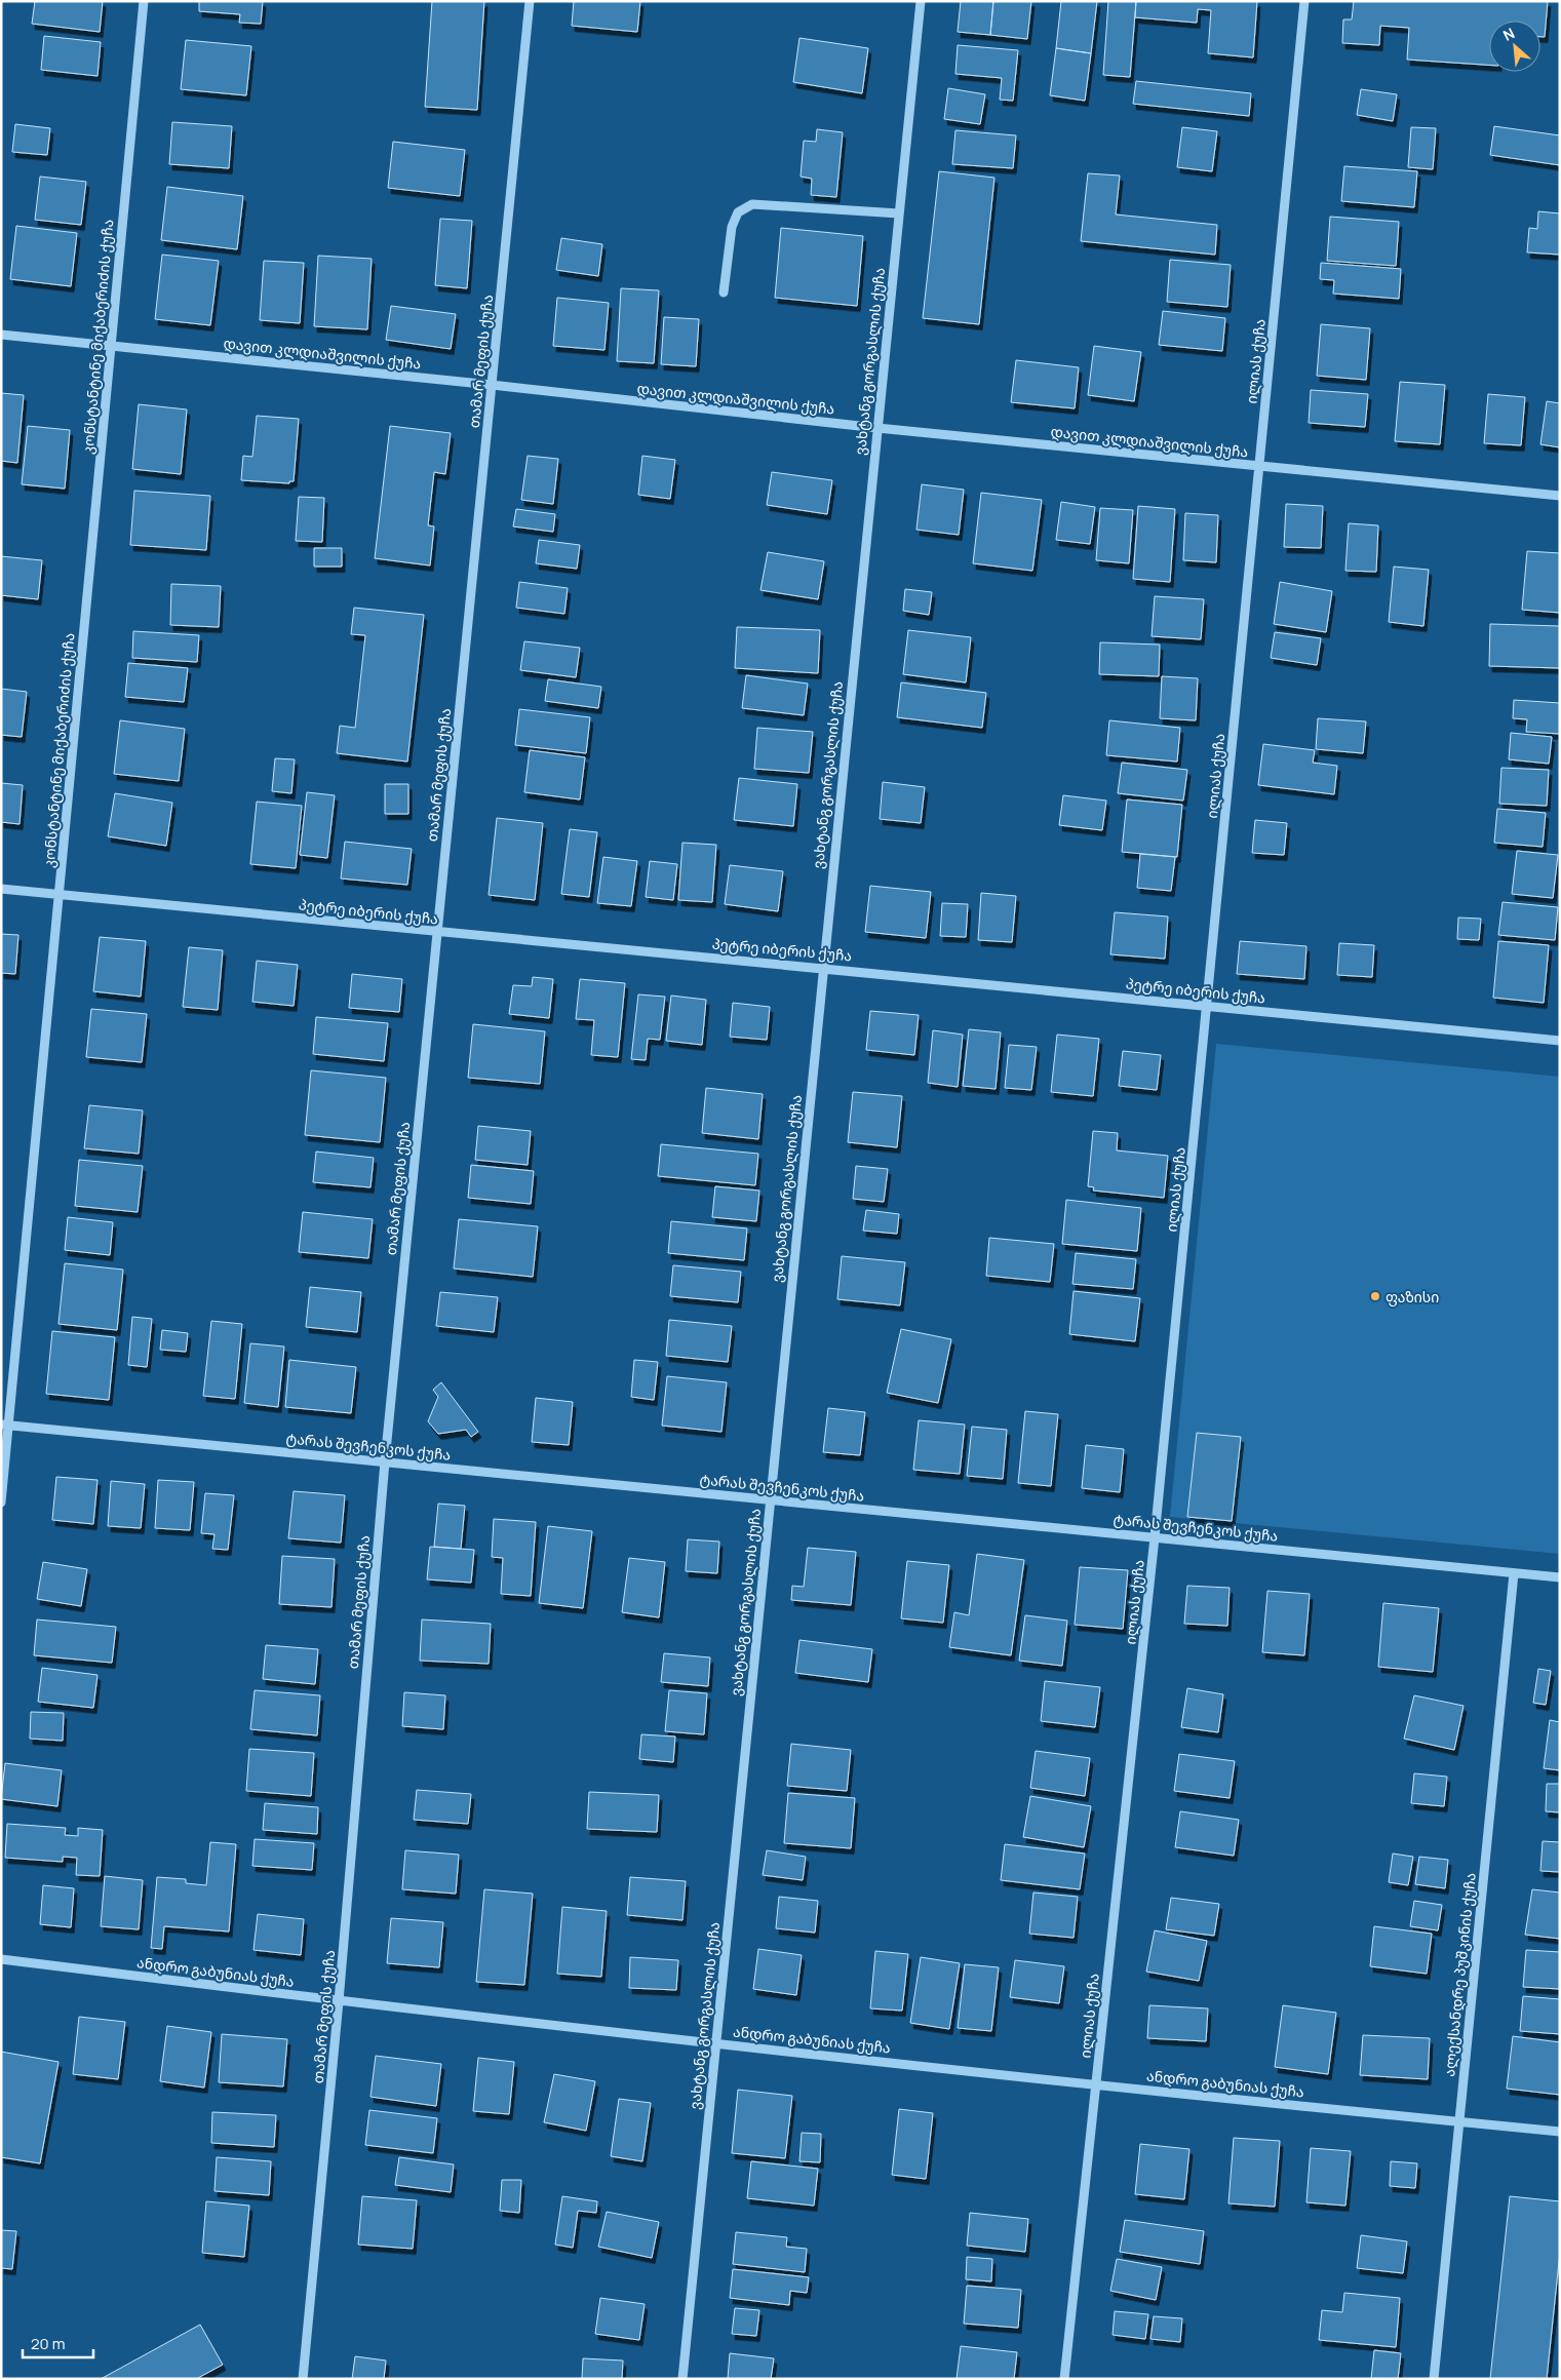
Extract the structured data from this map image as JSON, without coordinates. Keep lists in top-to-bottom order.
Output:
{
  "streets": {
    "street": [
      "კონსტანტინე მიქაბერიძის ქუჩა",
      "დავით კლდიაშვილის ქუჩა",
      "თამარ მეფის ქუჩა",
      "ვახტანგ გორგასლის ქუჩა",
      "ილიას ქუჩა",
      "პეტრე იბერის ქუჩა",
      "ტარას შევჩენკოს ქუჩა",
      "ანდრო გაბუნიას ქუჩა",
      "ალექსანდრე პუშკინის ქუჩა"
    ]
  },
  "crossings": [
    ["კონსტანტინე მიქაბერიძის ქუჩა", "დავით კლდიაშვილის ქუჩა"],
    ["კონსტანტინე მიქაბერიძის ქუჩა", "პეტრე იბერის ქუჩა"],
    ["კონსტანტინე მიქაბერიძის ქუჩა", "ტარას შევჩენკოს ქუჩა"],
    ["დავით კლდიაშვილის ქუჩა", "თამარ მეფის ქუჩა"],
    ["დავით კლდიაშვილის ქუჩა", "ვახტანგ გორგასლის ქუჩა"],
    ["დავით კლდიაშვილის ქუჩა", "ილიას ქუჩა"],
    ["თამარ მეფის ქუჩა", "პეტრე იბერის ქუჩა"],
    ["თამარ მეფის ქუჩა", "ტარას შევჩენკოს ქუჩა"],
    ["თამარ მეფის ქუჩა", "ანდრო გაბუნიას ქუჩა"],
    ["ვახტანგ გორგასლის ქუჩა", "პეტრე იბერის ქუჩა"],
    ["ვახტანგ გორგასლის ქუჩა", "ტარას შევჩენკოს ქუჩა"],
    ["ვახტანგ გორგასლის ქუჩა", "ანდრო გაბუნიას ქუჩა"],
    ["ილიას ქუჩა", "პეტრე იბერის ქუჩა"],
    ["ილიას ქუჩა", "ტარას შევჩენკოს ქუჩა"],
    ["ილიას ქუჩა", "ანდრო გაბუნიას ქუჩა"],
    ["ტარას შევჩენკოს ქუჩა", "ალექსანდრე პუშკინის ქუჩა"],
    ["ანდრო გაბუნიას ქუჩა", "ალექსანდრე პუშკინის ქუჩა"]
  ],
  "places": ["ფაზისი"],
  "scale_bar": "20 m",
  "north": "top left"
}
